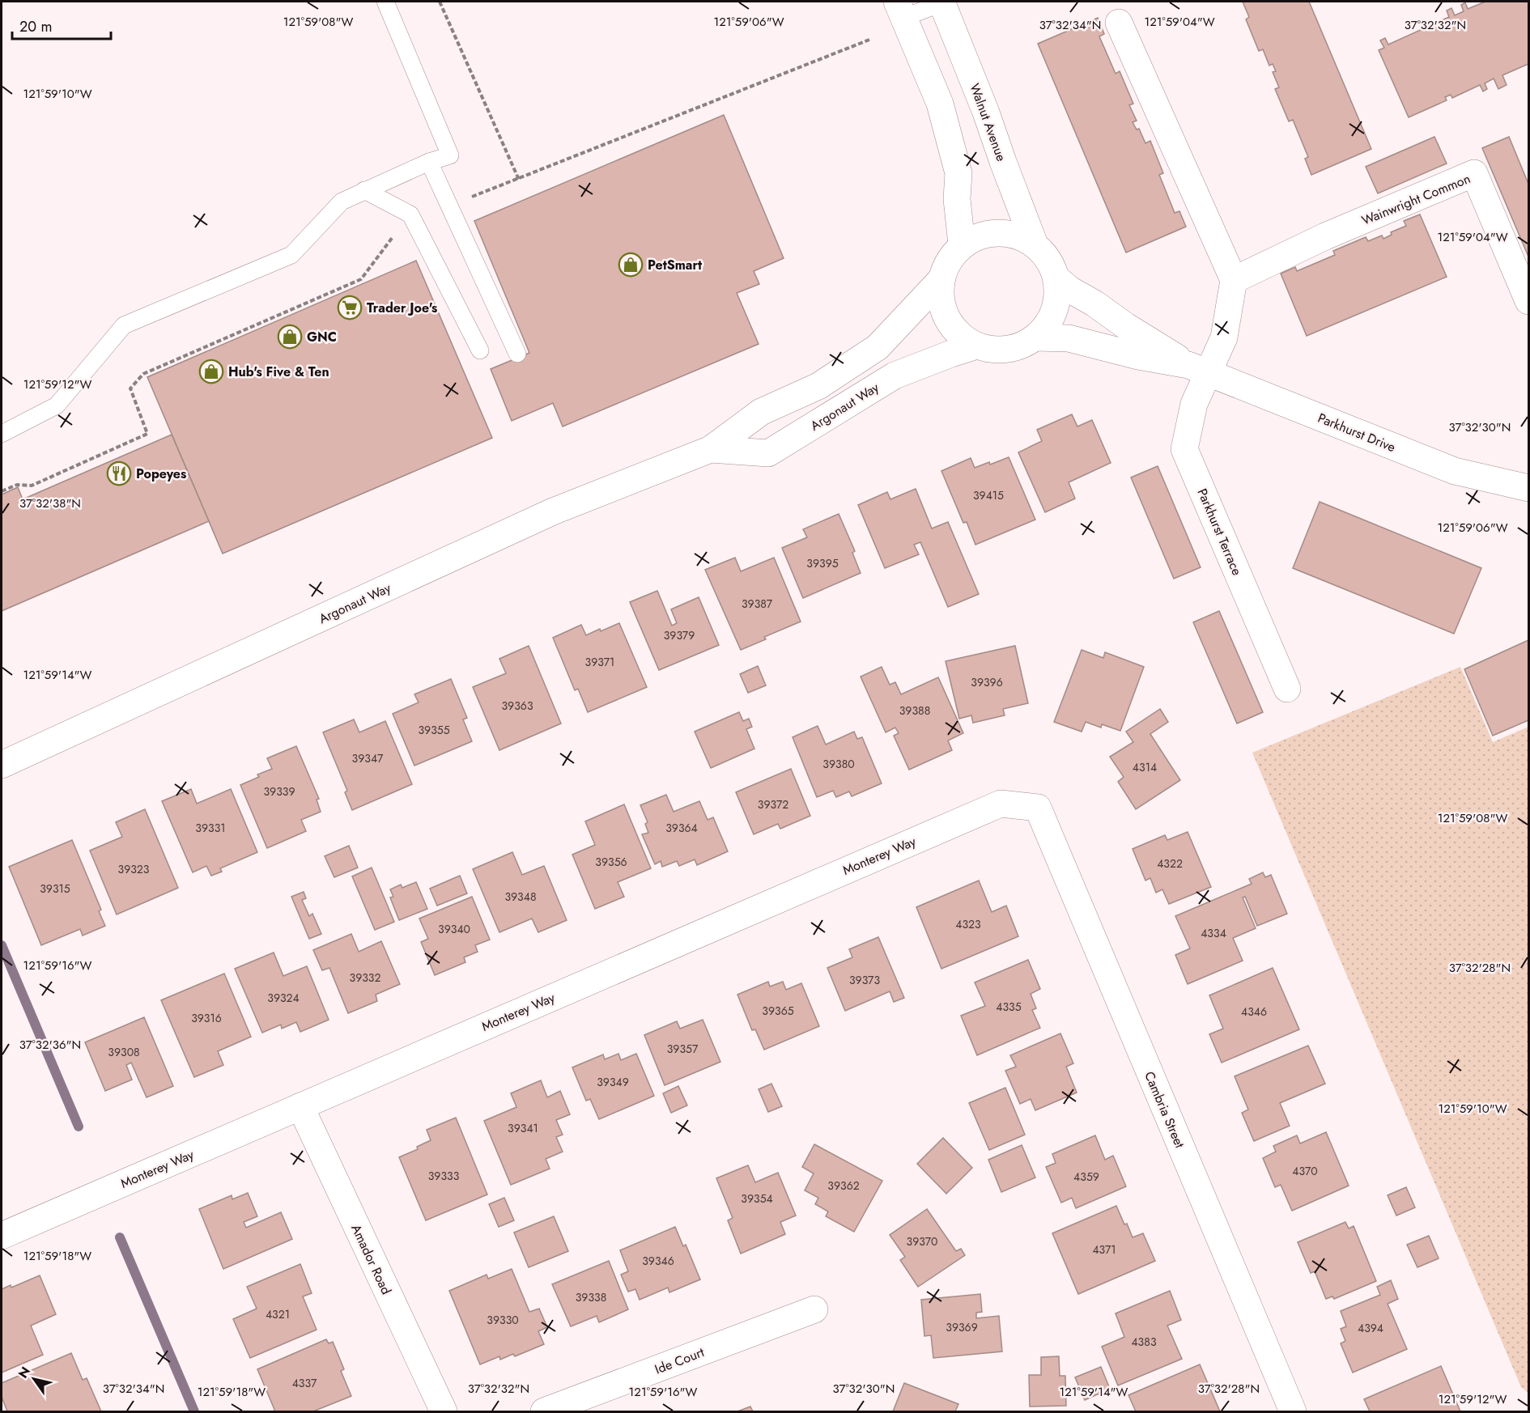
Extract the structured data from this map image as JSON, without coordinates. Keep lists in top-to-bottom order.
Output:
{
  "streets": {
    "street": [
      "Walnut Avenue",
      "Wainwright Common",
      "Argonaut Way",
      "Parkhurst Drive",
      "Parkhurst Terrace",
      "Monterey Way",
      "Cambria Street",
      "Amador Road",
      "Ide Court"
    ]
  },
  "crossings": [
    ["Walnut Avenue", "Argonaut Way"],
    ["Walnut Avenue", "Parkhurst Drive"],
    ["Argonaut Way", "Parkhurst Drive"],
    ["Parkhurst Drive", "Parkhurst Terrace"],
    ["Monterey Way", "Cambria Street"],
    ["Monterey Way", "Amador Road"]
  ],
  "places": {
    "shop": ["PetSmart", "GNC", "Hub's Five & Ten"],
    "supermarket": ["Trader Joe's"],
    "restaurant": ["Popeyes"]
  },
  "house_numbers": [
    "39415",
    "39395",
    "39387",
    "39379",
    "39371",
    "39396",
    "39363",
    "39388",
    "39355",
    "39347",
    "39380",
    "4314",
    "39339",
    "39372",
    "39331",
    "39364",
    "39356",
    "4322",
    "39323",
    "39315",
    "39348",
    "4323",
    "39340",
    "4334",
    "39332",
    "39373",
    "39324",
    "4335",
    "39365",
    "4346",
    "39316",
    "39357",
    "39308",
    "39349",
    "39341",
    "4370",
    "39333",
    "4359",
    "39362",
    "39354",
    "39370",
    "4371",
    "39346",
    "39338",
    "4321",
    "39330",
    "39369",
    "4394",
    "4383",
    "4337"
  ],
  "scale_bar": "20 m",
  "north": "top left",
  "coordinates": [
    "121°59'08\"W",
    "121°59'06\"W",
    "121°59'04\"W",
    "37°32'34\"N",
    "37°32'32\"N",
    "121°59'10\"W",
    "121°59'12\"W",
    "37°32'30\"N",
    "37°32'38\"N",
    "121°59'14\"W",
    "121°59'16\"W",
    "37°32'28\"N",
    "37°32'36\"N",
    "121°59'18\"W"
  ]
}
